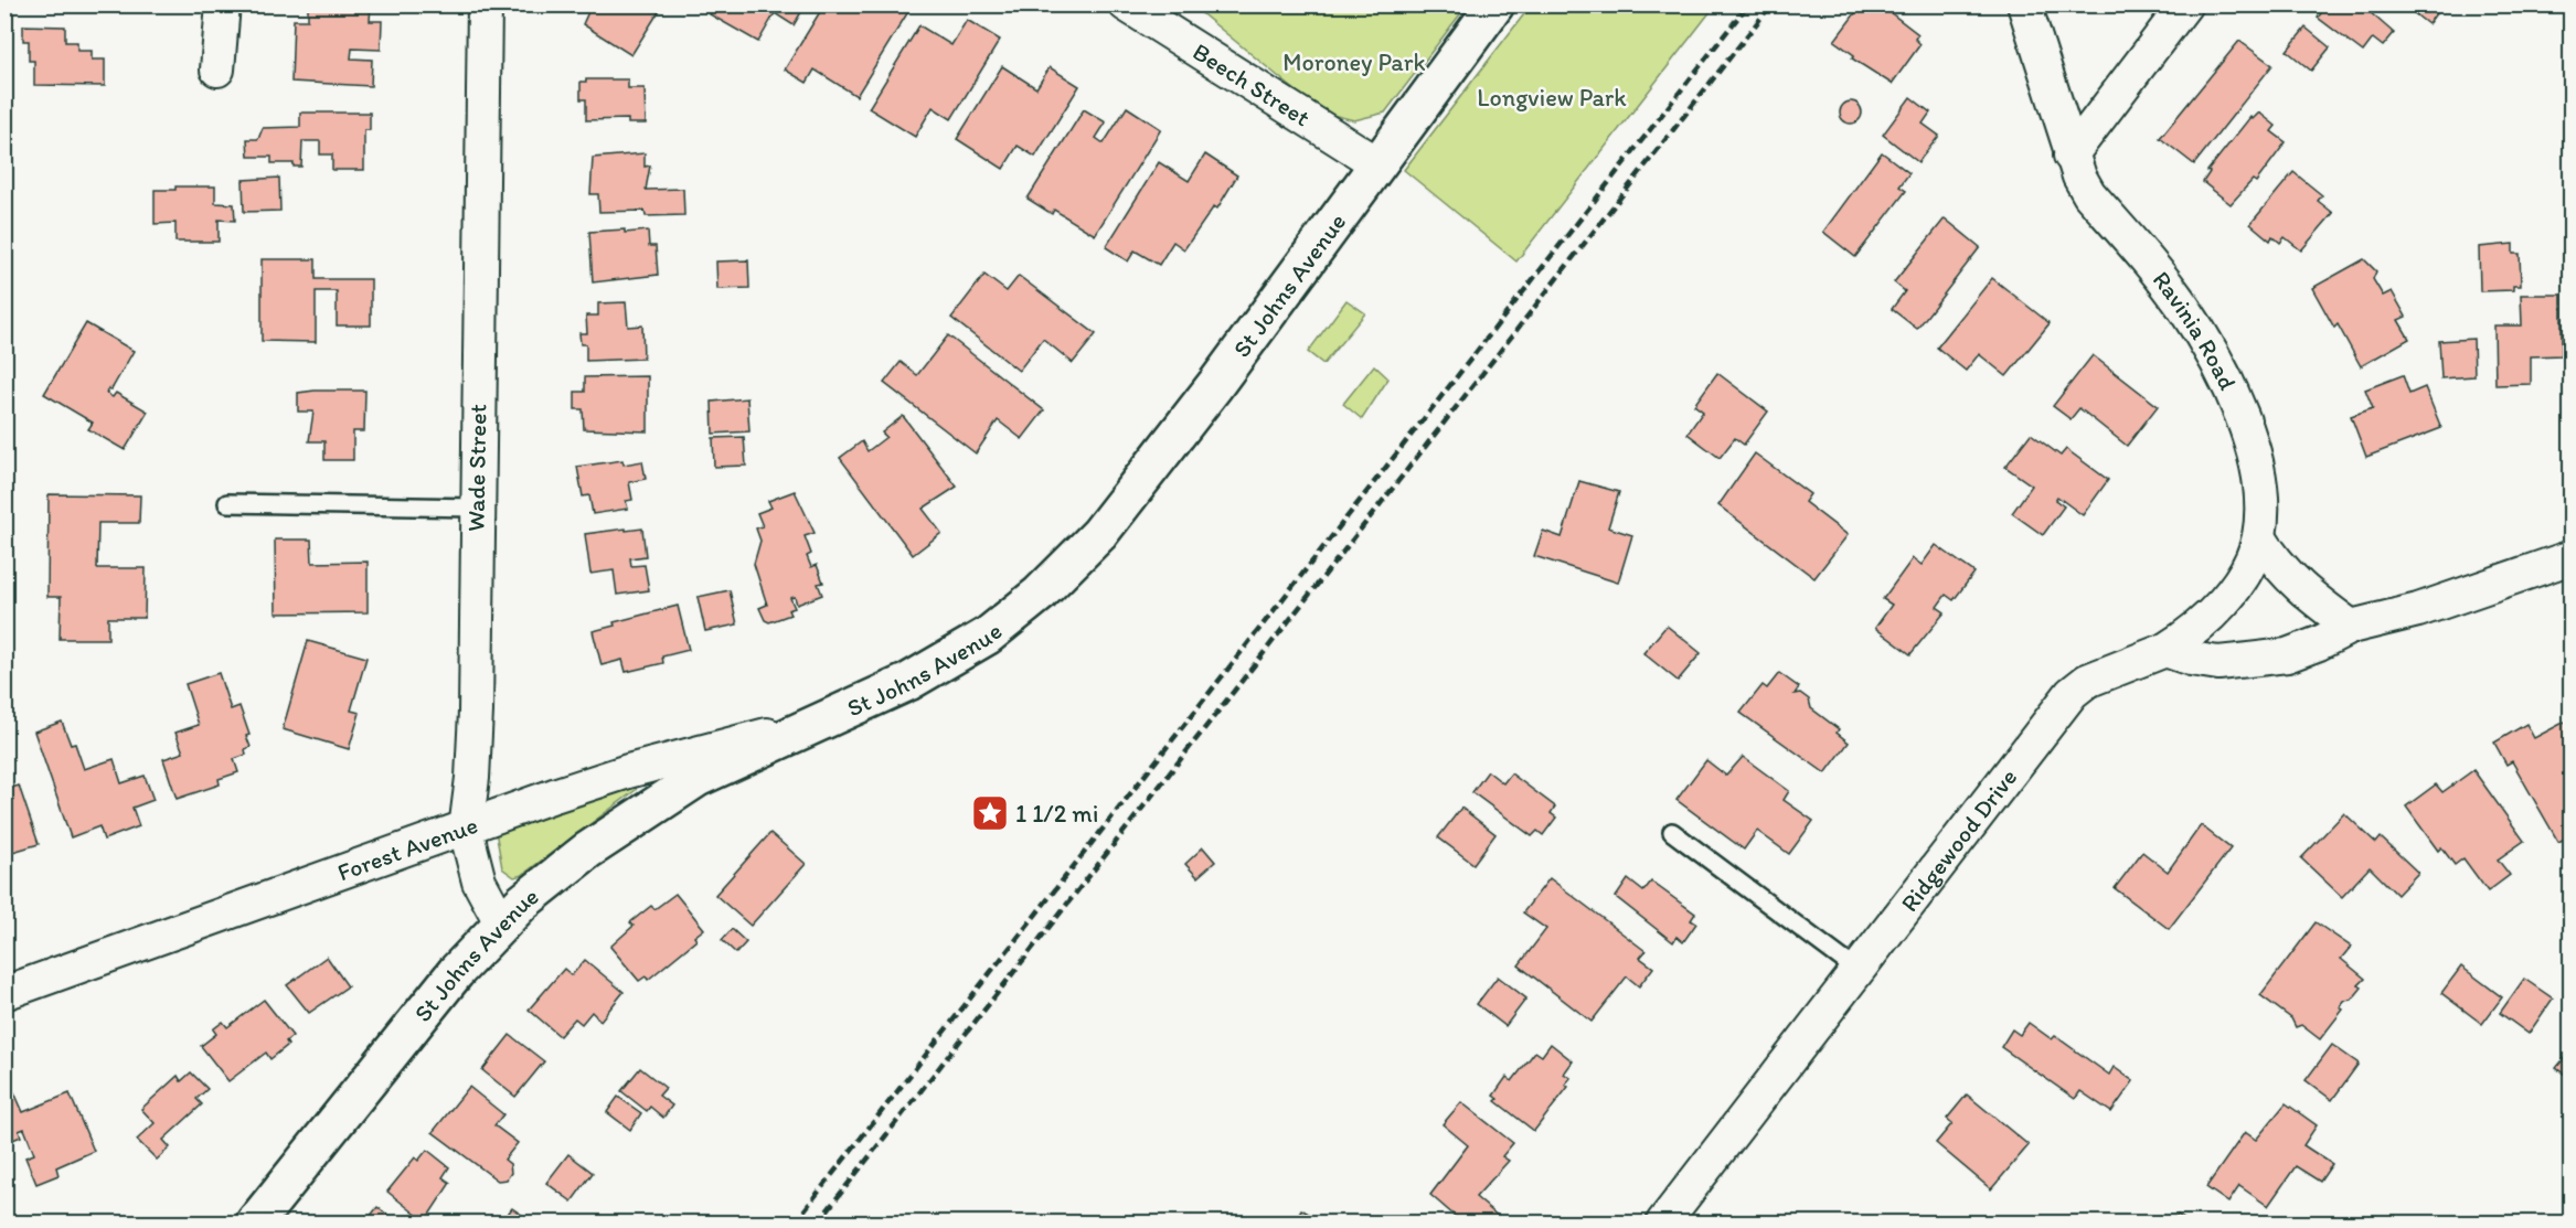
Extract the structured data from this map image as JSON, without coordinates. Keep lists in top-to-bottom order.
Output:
{
  "streets": {
    "street": [
      "Beech Street",
      "St Johns Avenue",
      "Ravinia Road",
      "Wade Street",
      "Ridgewood Drive",
      "Forest Avenue"
    ]
  },
  "crossings": [
    ["Beech Street", "St Johns Avenue"],
    ["St Johns Avenue", "Wade Street"],
    ["St Johns Avenue", "Forest Avenue"],
    ["Ravinia Road", "Ridgewood Drive"],
    ["Wade Street", "Forest Avenue"]
  ],
  "parks": ["Moroney Park", "Longview Park"],
  "places": {
    "place": ["1 1/2 mi"]
  }
}
